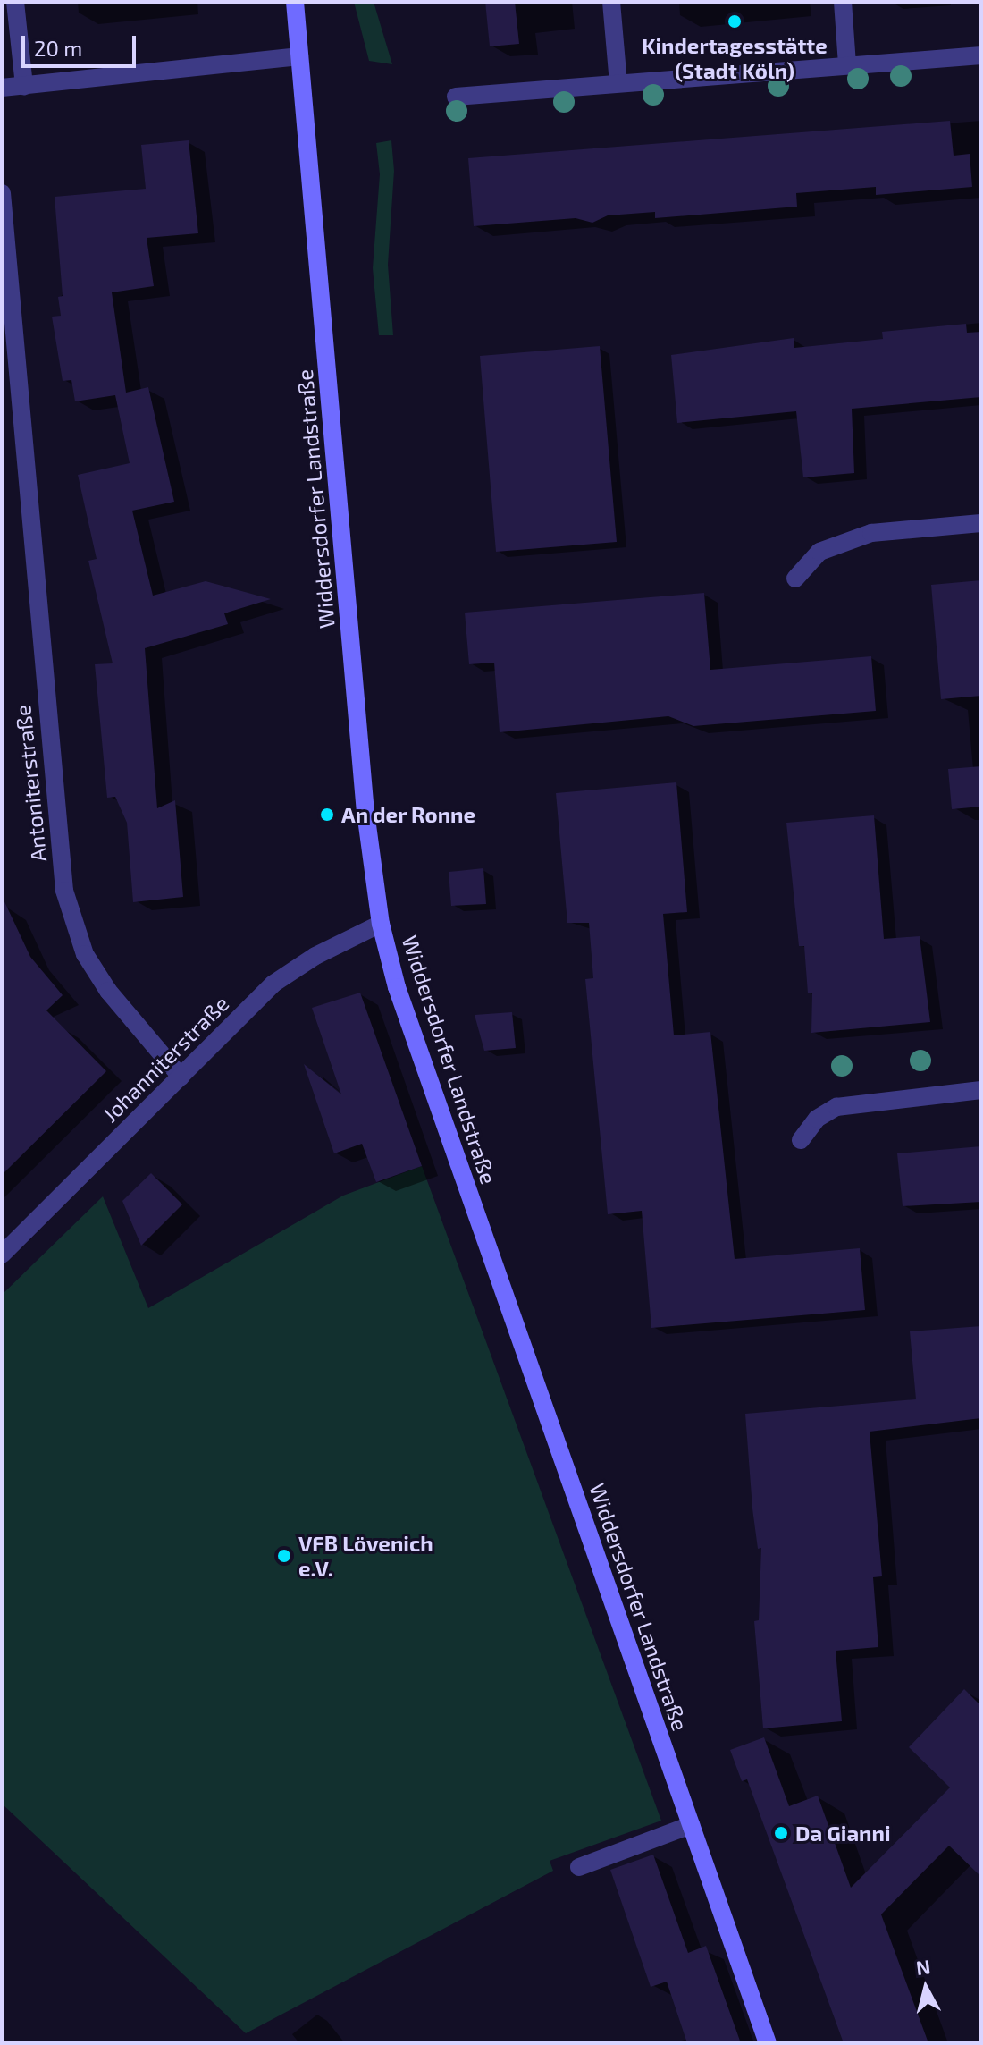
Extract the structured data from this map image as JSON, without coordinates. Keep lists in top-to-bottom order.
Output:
{
  "streets": {
    "street": ["Widdersdorfer Landstraße", "Antoniterstraße", "Johanniterstraße"]
  },
  "crossings": [
    ["Widdersdorfer Landstraße", "Johanniterstraße"],
    ["Antoniterstraße", "Johanniterstraße"]
  ],
  "places": [
    "Kindertagesstätte (Stadt Köln)",
    "An der Ronne",
    "VFB Lövenich e.V.",
    "Da Gianni"
  ],
  "scale_bar": "20 m",
  "north": "top"
}
